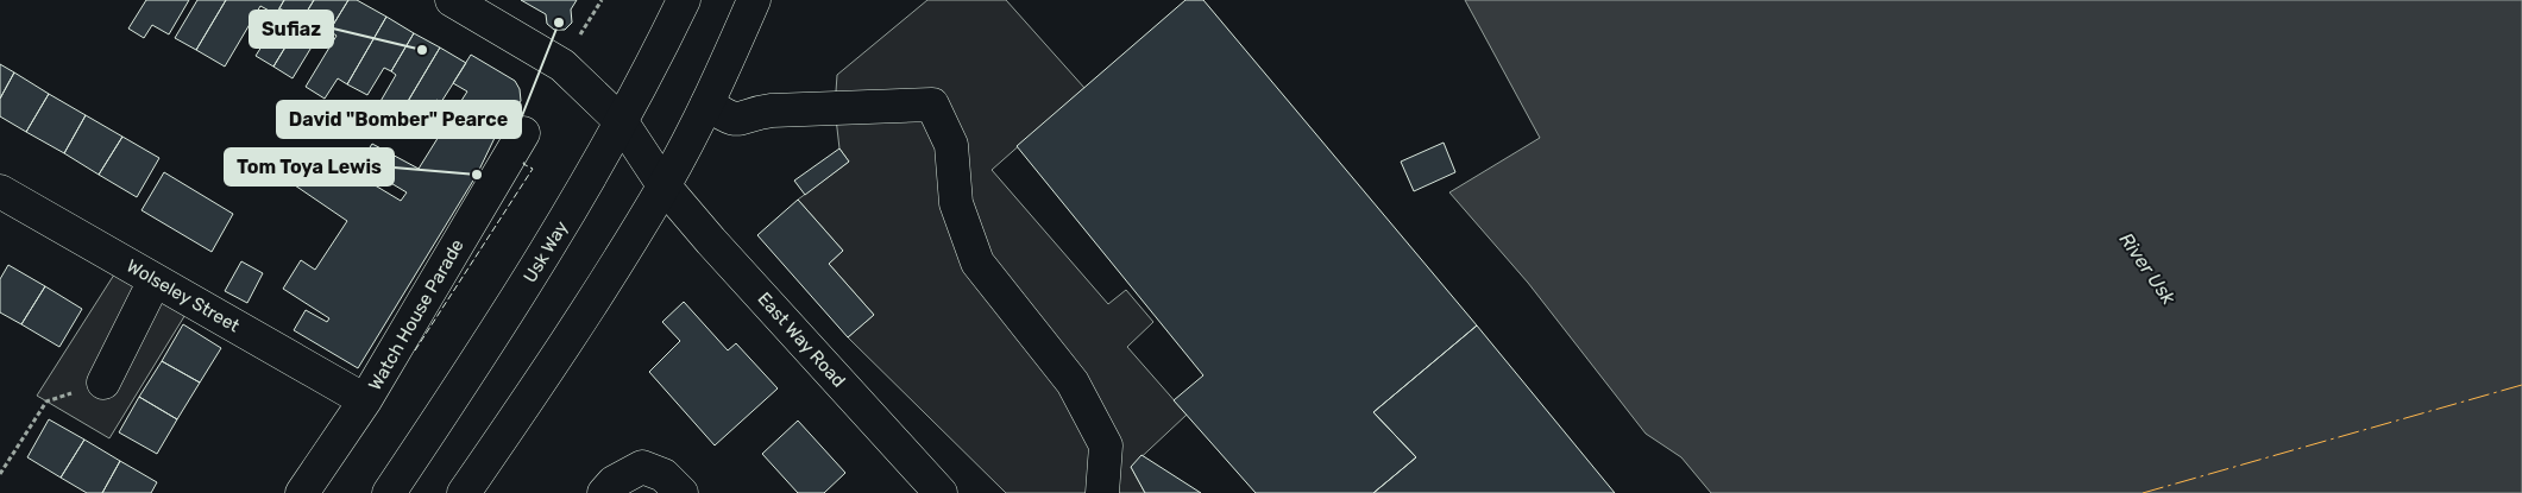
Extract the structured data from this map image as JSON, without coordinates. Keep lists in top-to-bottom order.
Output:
{
  "streets": {
    "street": [
      "Usk Way",
      "Wolseley Street",
      "Watch House Parade",
      "East Way Road"
    ]
  },
  "crossings": [
    ["Usk Way", "East Way Road"],
    ["Wolseley Street", "Watch House Parade"]
  ],
  "water": ["River Usk"],
  "places": ["David \"Bomber\" Pearce", "Sufiaz", "Tom Toya Lewis"]
}
